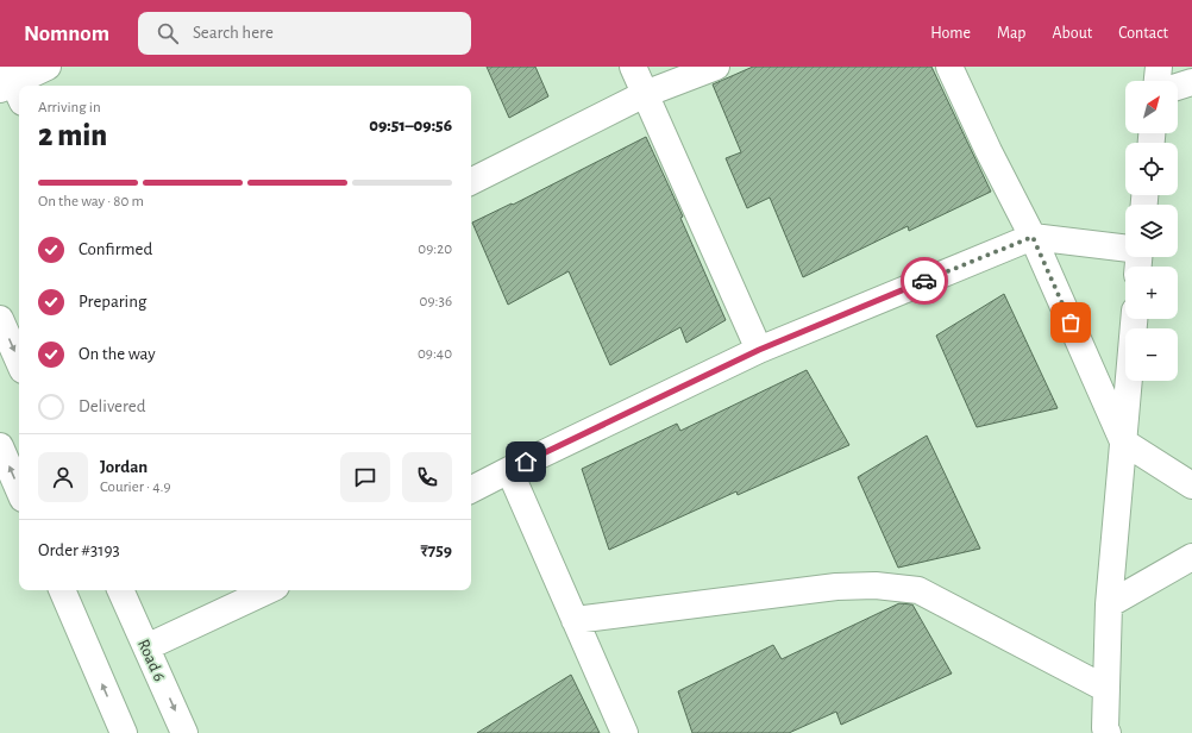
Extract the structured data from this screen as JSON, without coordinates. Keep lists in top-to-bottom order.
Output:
{
  "streets": {
    "street": ["Road 6"]
  },
  "north": "top right",
  "page": {
    "header": "Nomnom",
    "search": "Search here",
    "nav": [
      "Home",
      "Map",
      "About",
      "Contact"
    ],
    "map_buttons": ["+", "−"],
    "heading": ["2 min", "Arriving in", "09:51–09:56"],
    "panel": [
      "Jordan",
      "Courier · 4.9",
      "Order #3193",
      "₹759"
    ],
    "bar": "On the way · 80 m",
    "list": [
      ["Confirmed", "09:20"],
      ["Preparing", "09:36"],
      ["On the way", "09:40"],
      "Delivered"
    ]
  }
}
